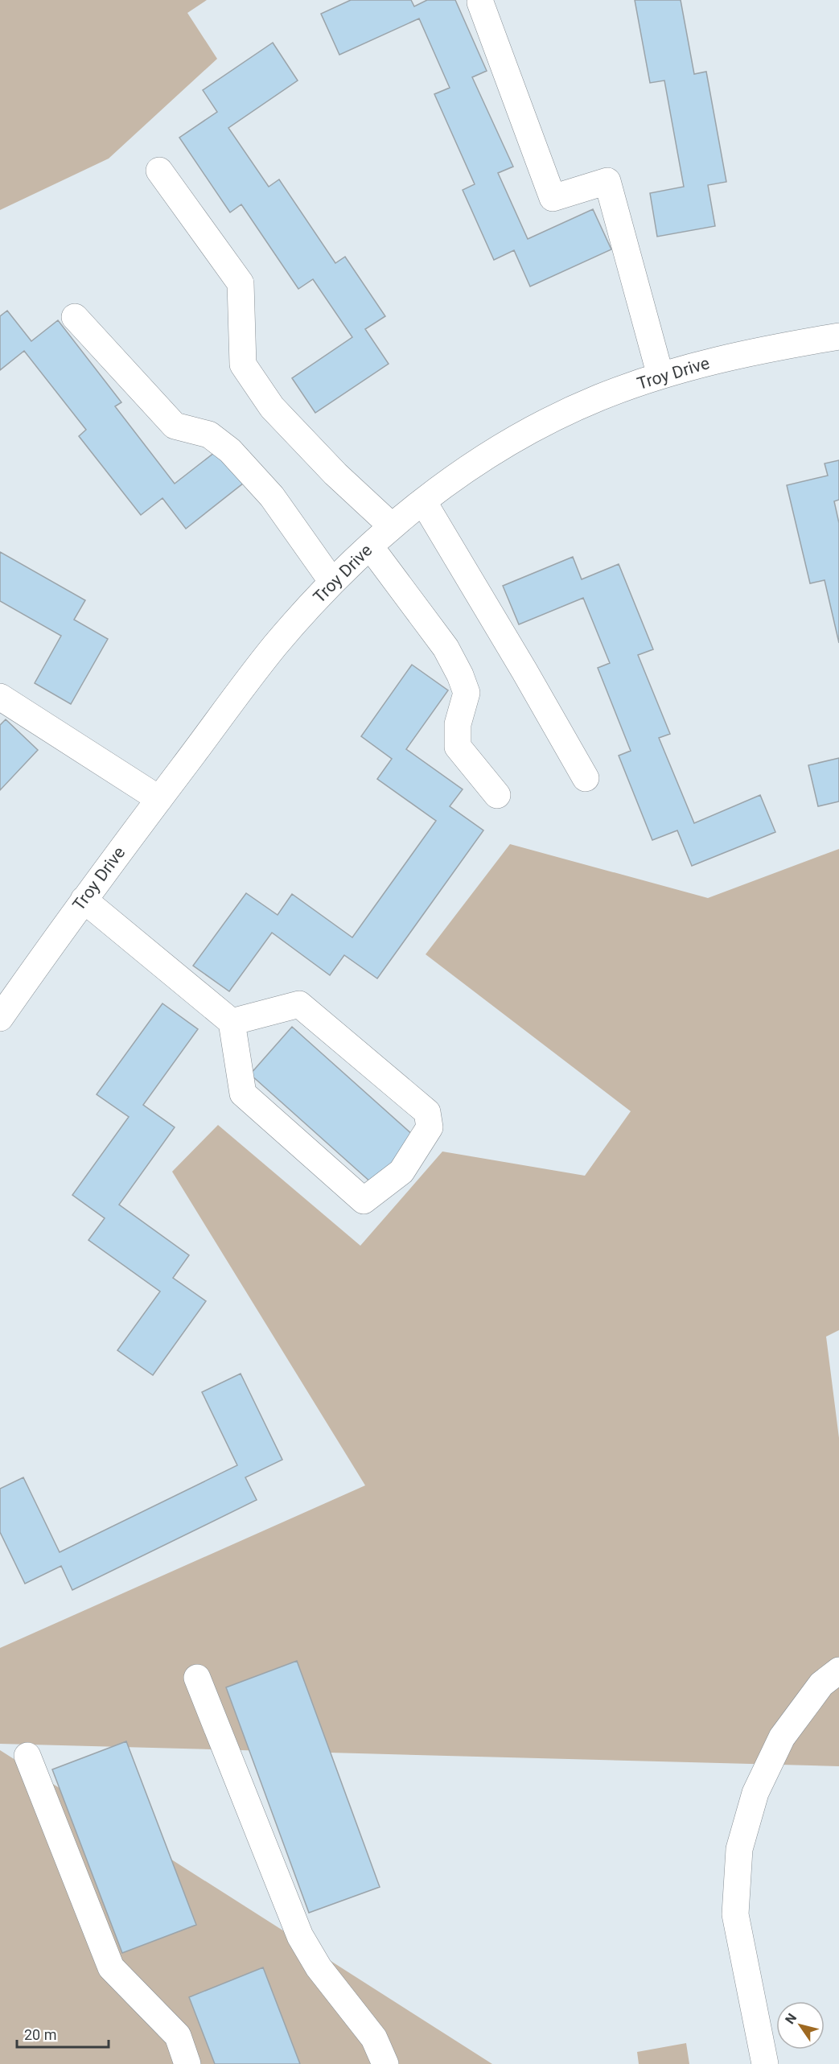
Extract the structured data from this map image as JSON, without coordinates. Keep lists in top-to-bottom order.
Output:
{
  "streets": {
    "street": ["Troy Drive"]
  },
  "scale_bar": "20 m",
  "north": "top left"
}
